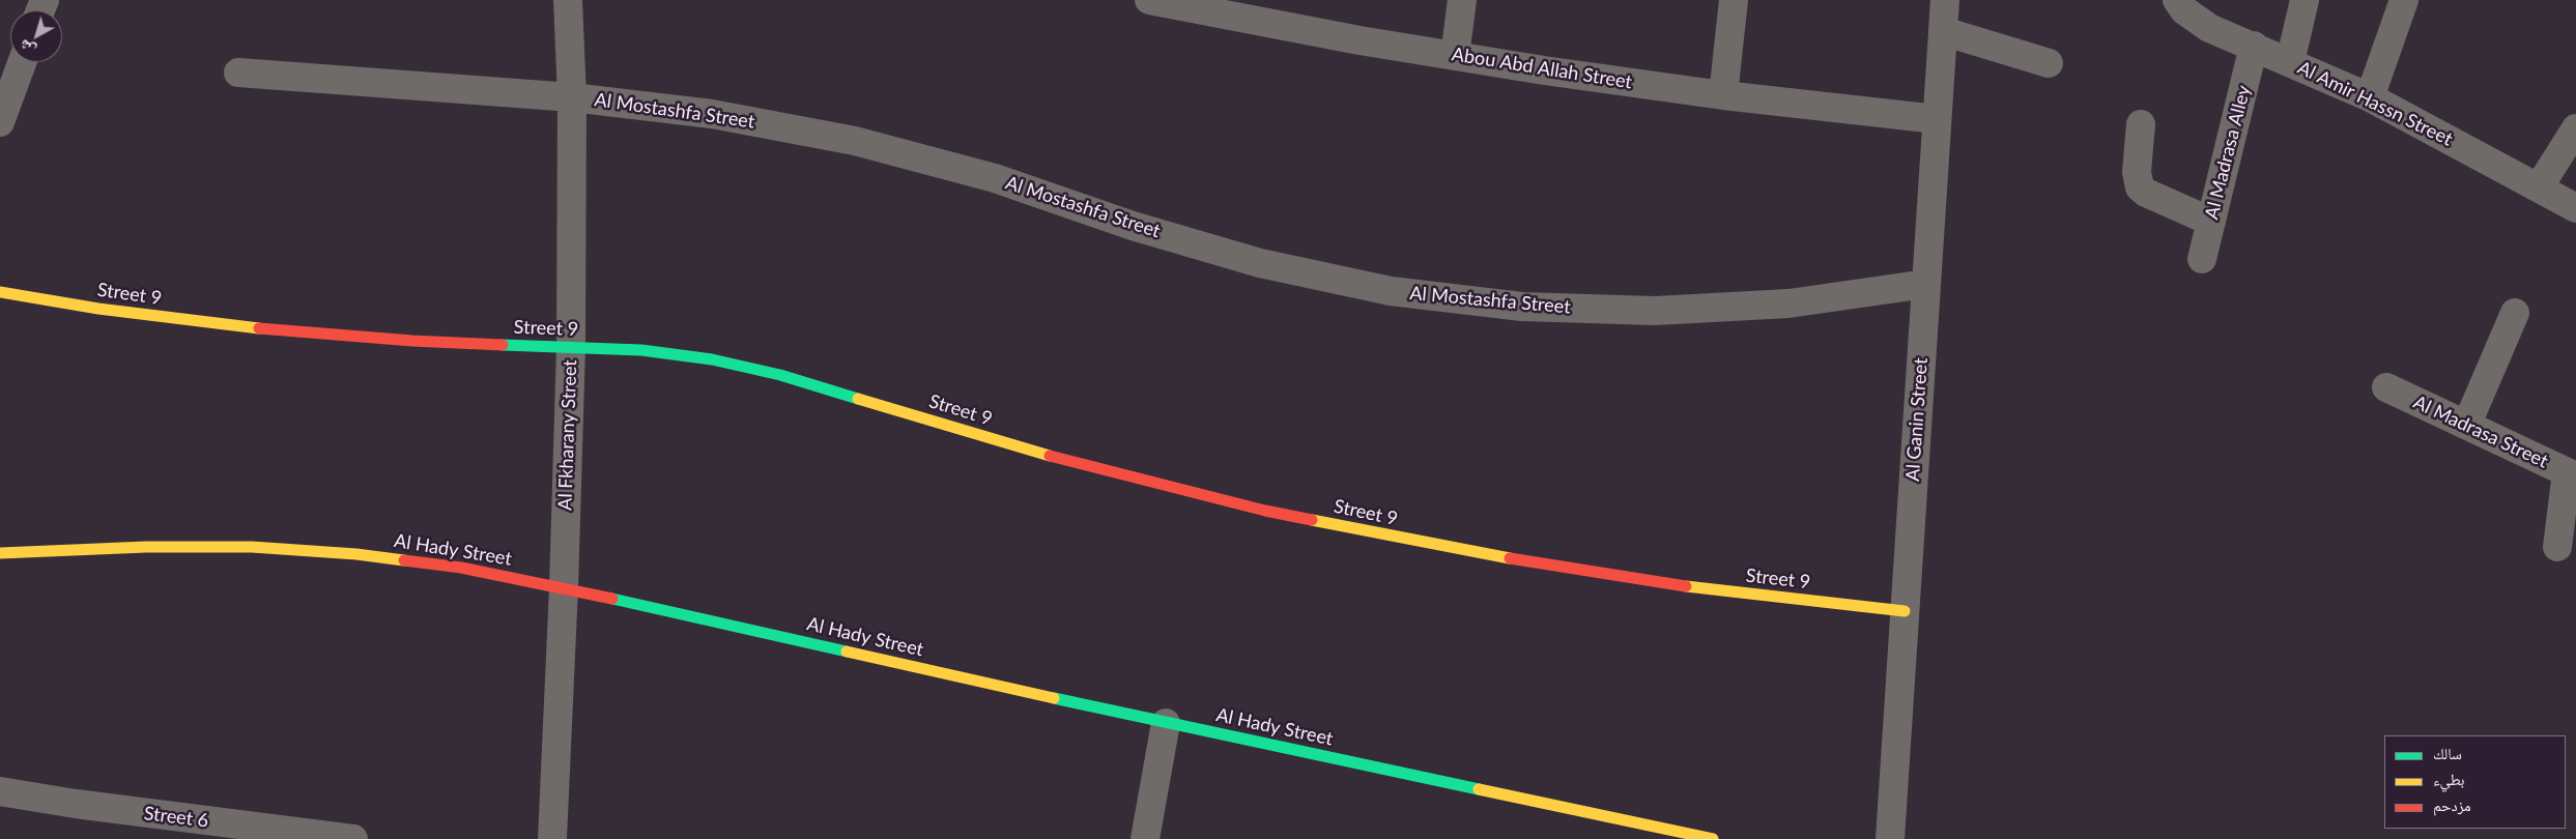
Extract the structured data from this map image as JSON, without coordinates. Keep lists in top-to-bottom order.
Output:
{
  "streets": {
    "street": [
      "Abou Abd Allah Street",
      "Al Amir Hassn Street",
      "Al Mostashfa Street",
      "Al Madrasa Alley",
      "Street 9",
      "Al Ganin Street",
      "Al Madrasa Street",
      "Al Fkharany Street",
      "Al Hady Street",
      "Street 6"
    ]
  },
  "crossings": [
    ["Abou Abd Allah Street", "Al Ganin Street"],
    ["Al Amir Hassn Street", "Al Madrasa Alley"],
    ["Al Mostashfa Street", "Al Ganin Street"],
    ["Al Mostashfa Street", "Al Fkharany Street"],
    ["Street 9", "Al Ganin Street"],
    ["Street 9", "Al Fkharany Street"],
    ["Al Fkharany Street", "Al Hady Street"]
  ],
  "legend": ["سالك", "بطيء", "مزدحم"],
  "north": "bottom left"
}
